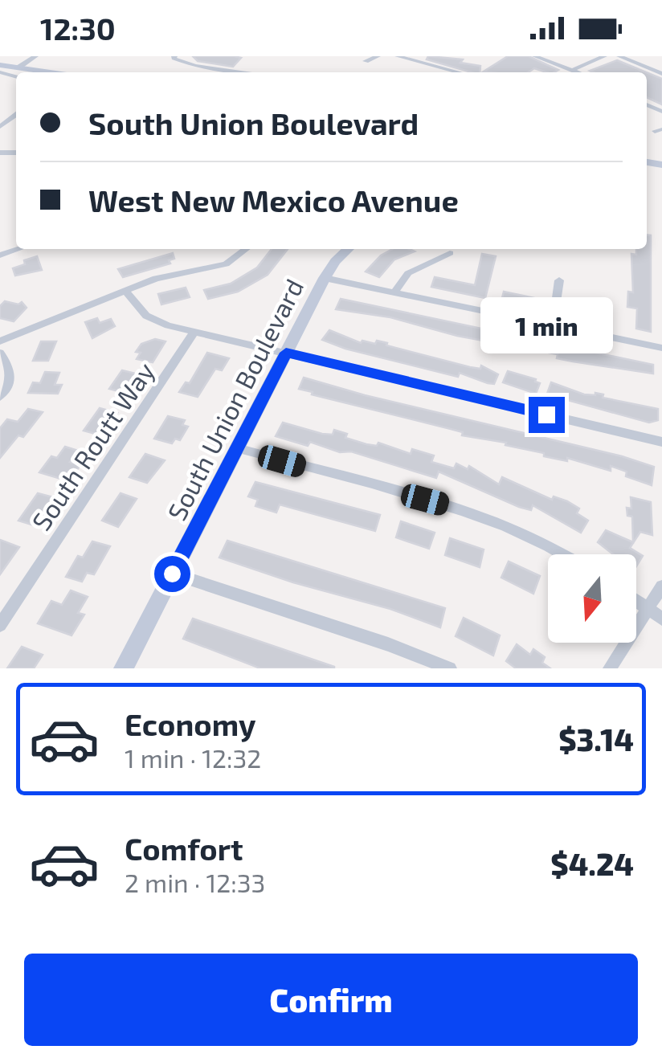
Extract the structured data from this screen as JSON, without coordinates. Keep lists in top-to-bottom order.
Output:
{
  "streets": {
    "main road": ["South Union Boulevard"],
    "street": ["South Routt Way"]
  },
  "north": "bottom",
  "page": {
    "status": "12:30",
    "banner": ["South Union Boulevard", "West New Mexico Avenue"],
    "bubble": "1 min",
    "list": [
      {
        "name": "Economy",
        "note": "1 min · 12:32",
        "value": "$3.14"
      },
      {
        "name": "Comfort",
        "note": "2 min · 12:33",
        "value": "$4.24"
      }
    ],
    "buttons": "Confirm"
  }
}
